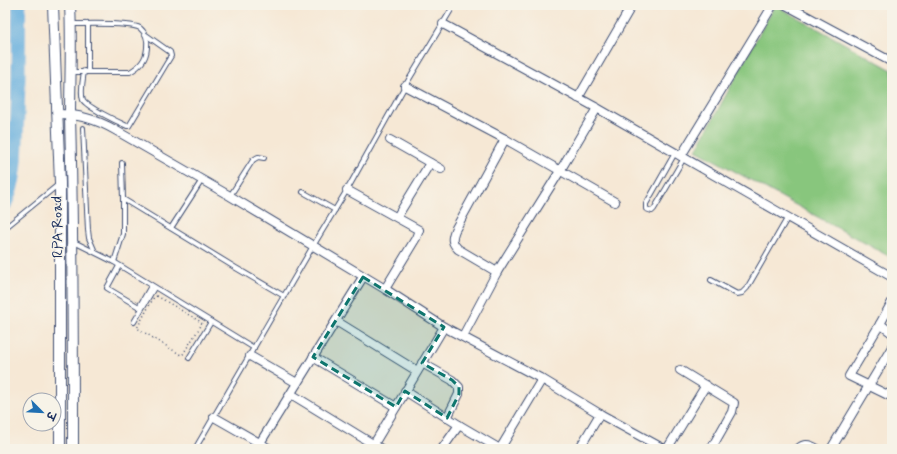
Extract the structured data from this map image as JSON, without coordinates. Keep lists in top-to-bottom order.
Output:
{
  "streets": {
    "street": ["RPA Road"]
  },
  "north": "bottom right"
}
